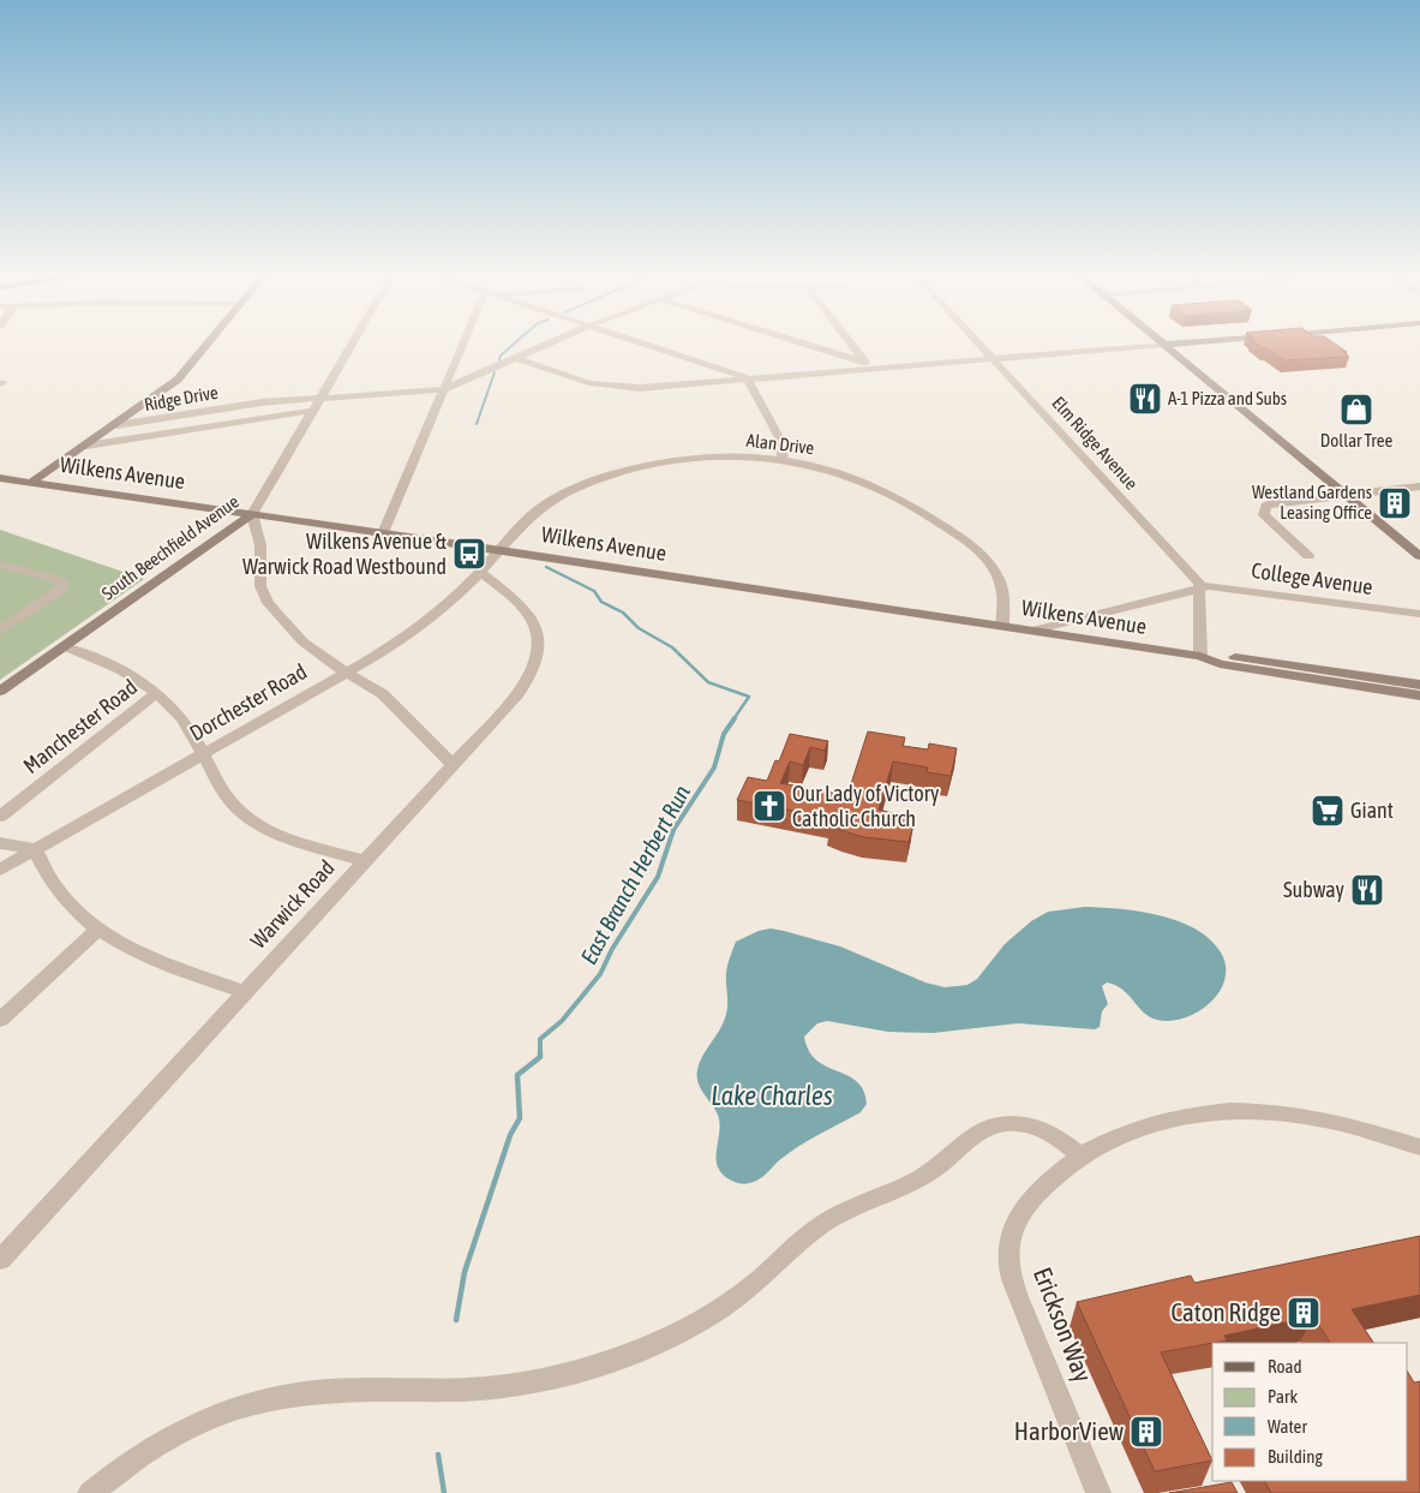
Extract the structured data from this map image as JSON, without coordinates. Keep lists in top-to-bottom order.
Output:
{
  "streets": {
    "street": [
      "Ridge Drive",
      "Elm Ridge Avenue",
      "Alan Drive",
      "Wilkens Avenue",
      "South Beechfield Avenue",
      "College Avenue",
      "Dorchester Road",
      "Manchester Road",
      "Warwick Road",
      "Erickson Way"
    ]
  },
  "crossings": [
    ["Ridge Drive", "South Beechfield Avenue"],
    ["Elm Ridge Avenue", "College Avenue"],
    ["Alan Drive", "Wilkens Avenue"],
    ["Alan Drive", "Dorchester Road"],
    ["Wilkens Avenue", "South Beechfield Avenue"],
    ["Wilkens Avenue", "College Avenue"],
    ["Wilkens Avenue", "Dorchester Road"],
    ["Dorchester Road", "Warwick Road"]
  ],
  "water": ["East Branch Herbert Run", "Lake Charles"],
  "places": {
    "restaurant": ["A-1 Pizza and Subs", "Subway"],
    "shop": ["Dollar Tree"],
    "building": ["Westland Gardens Leasing Office", "Caton Ridge", "HarborView"],
    "bus stop": ["Wilkens Avenue & Warwick Road Westbound"],
    "church": ["Our Lady of Victory Catholic Church"],
    "supermarket": ["Giant"]
  },
  "legend": [
    "Road",
    "Park",
    "Water",
    "Building"
  ]
}
